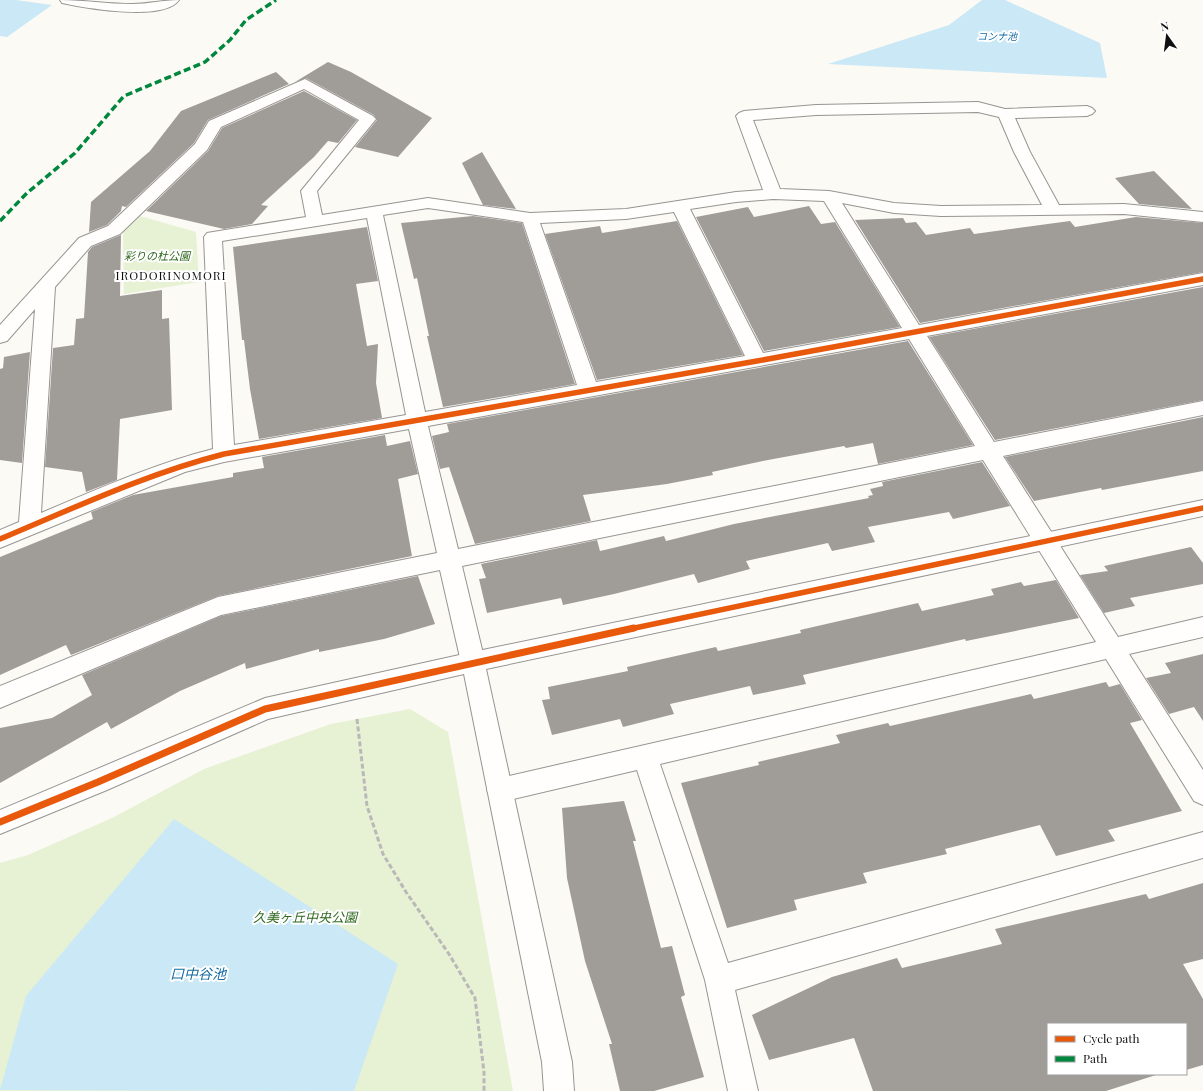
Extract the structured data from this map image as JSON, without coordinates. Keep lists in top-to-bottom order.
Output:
{
  "districts": ["IRODORINOMORI"],
  "water": ["コンナ池", "口中谷池"],
  "parks": ["彩りの杜公園", "久美ヶ丘中央公園"],
  "legend": ["Cycle path", "Path"],
  "north": "top"
}
